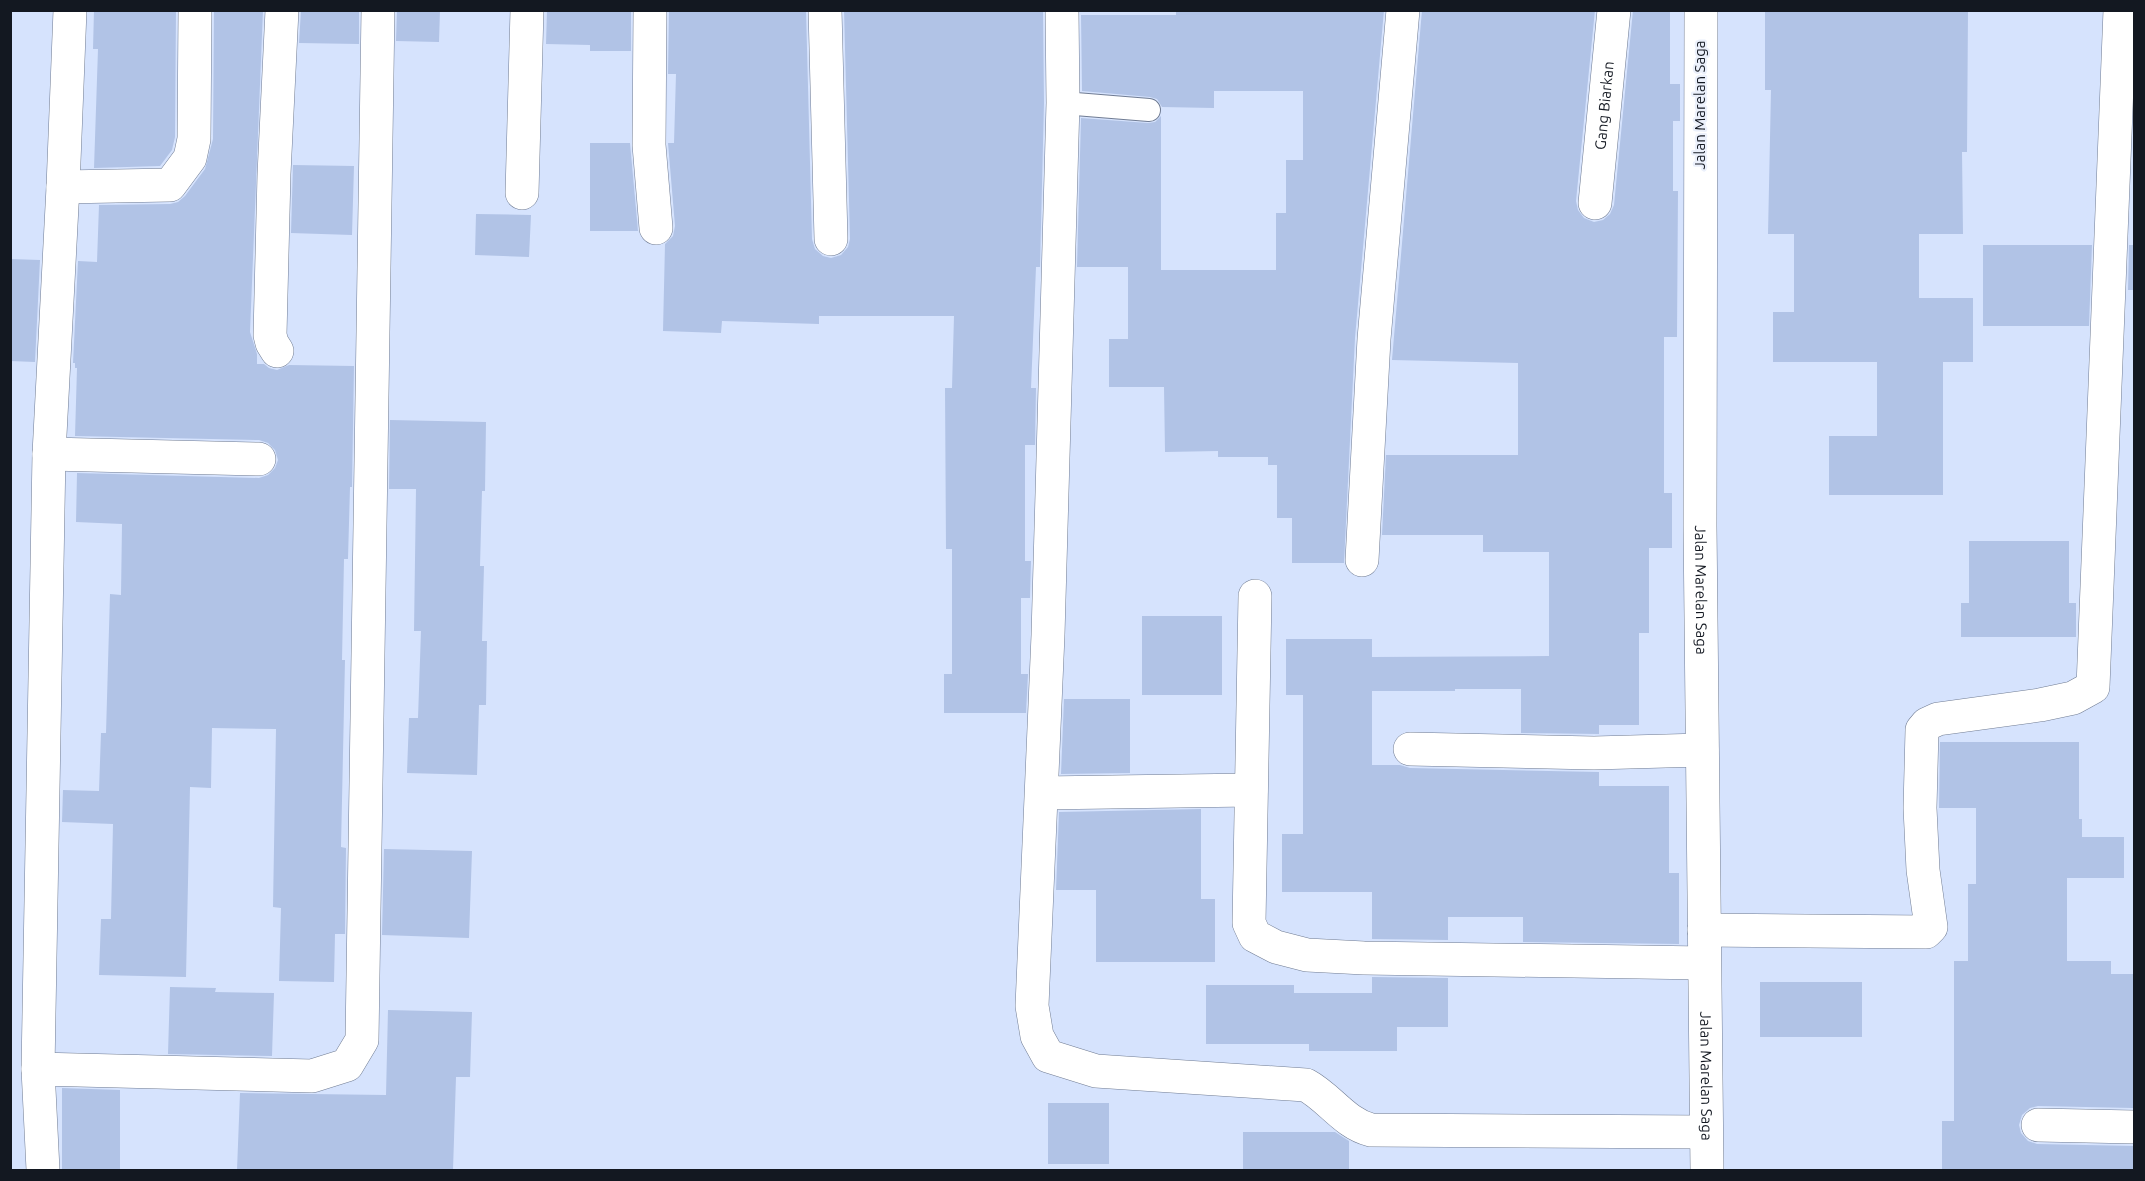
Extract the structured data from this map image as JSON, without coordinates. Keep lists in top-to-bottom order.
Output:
{
  "streets": {
    "street": ["Jalan Marelan Saga", "Gang Biarkan"]
  }
}
